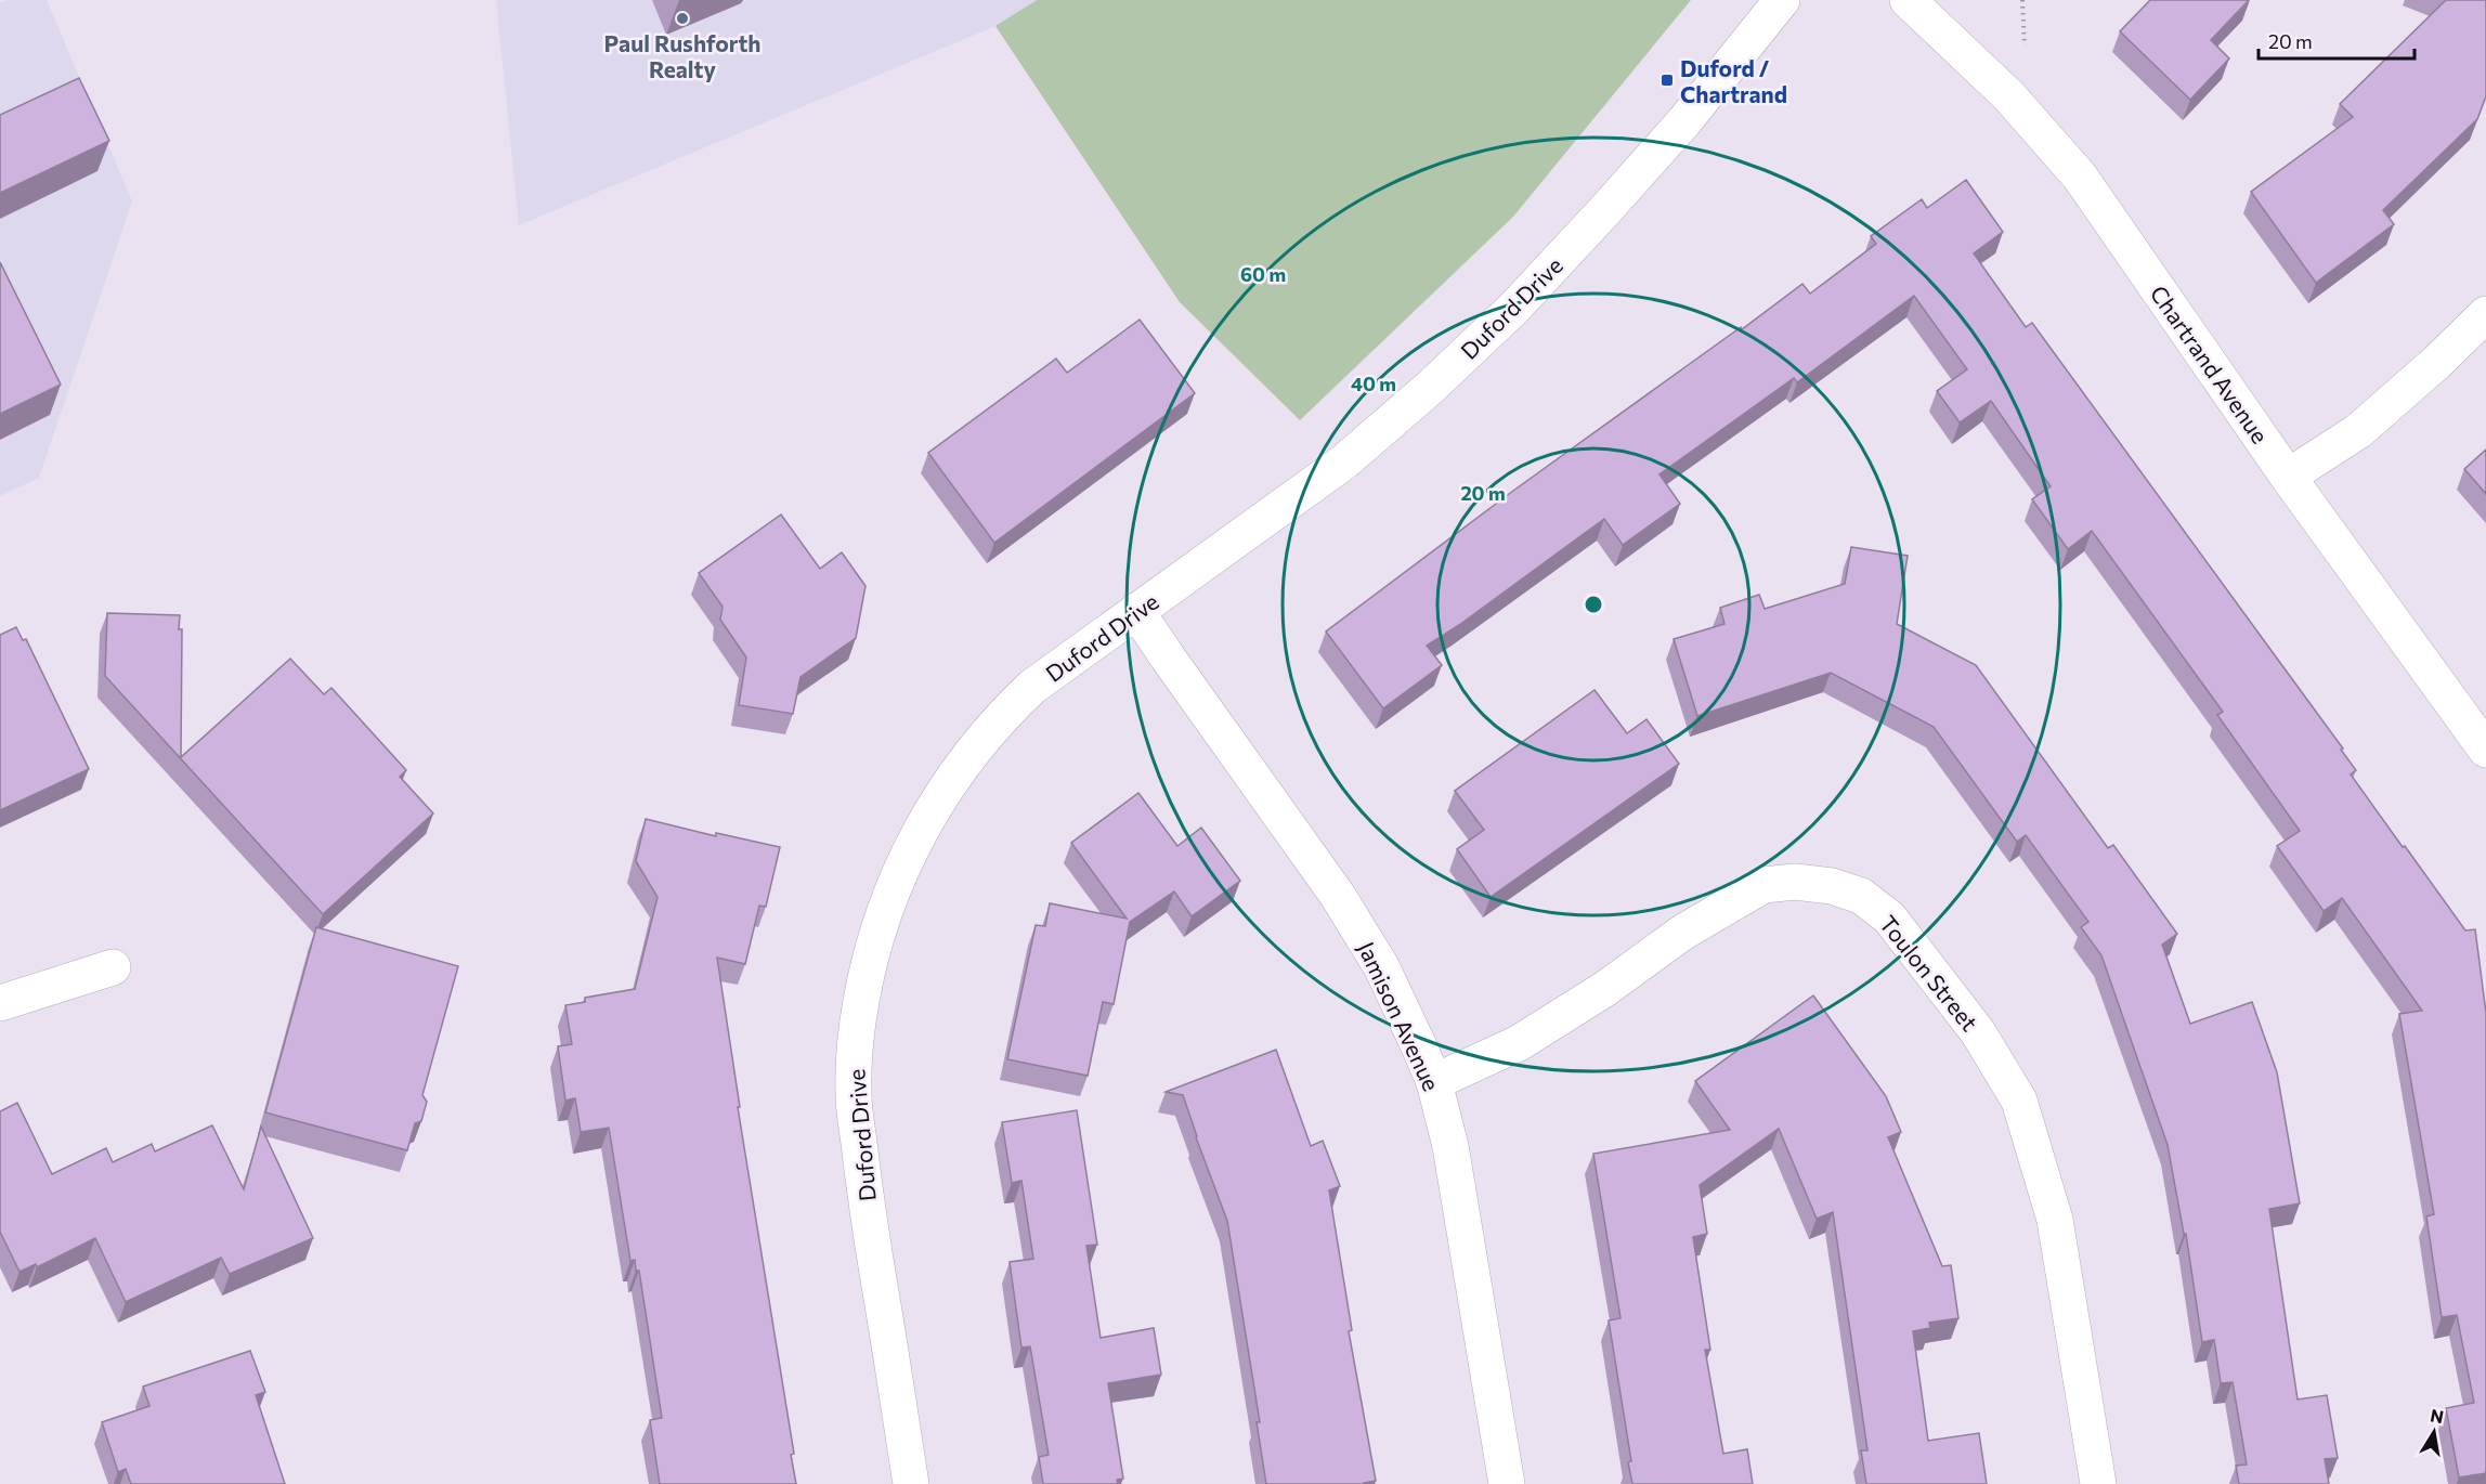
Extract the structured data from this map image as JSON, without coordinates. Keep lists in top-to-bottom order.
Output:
{
  "streets": {
    "street": [
      "Duford Drive",
      "Chartrand Avenue",
      "Toulon Street",
      "Jamison Avenue"
    ]
  },
  "crossings": [
    ["Duford Drive", "Jamison Avenue"],
    ["Toulon Street", "Jamison Avenue"]
  ],
  "places": {
    "other": ["Paul Rushforth Realty"],
    "transit": ["Duford / Chartrand"]
  },
  "scale_bar": "20 m",
  "north": "top",
  "rings": ["60 m", "40 m", "20 m"]
}
